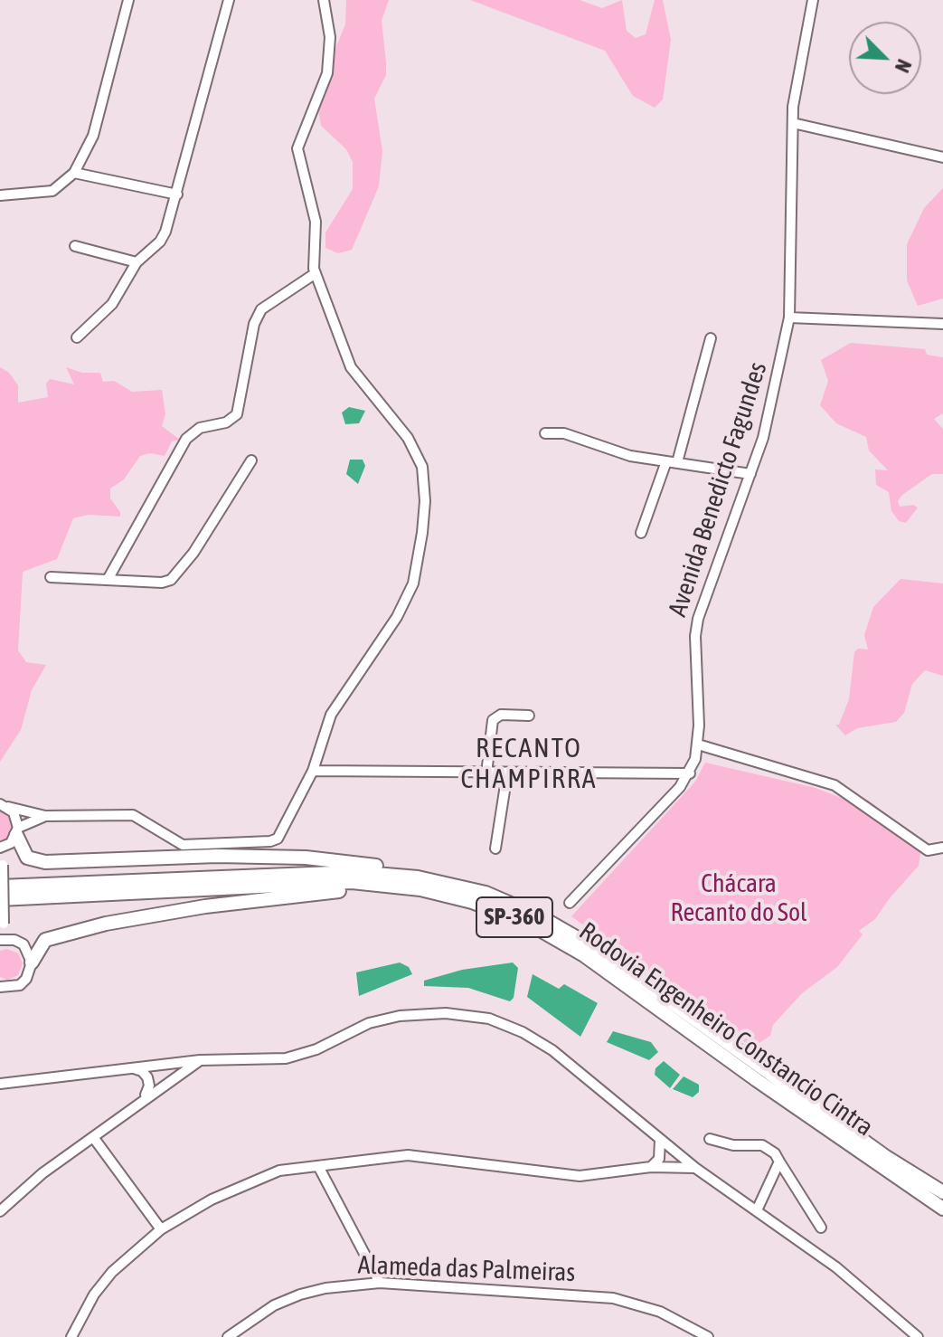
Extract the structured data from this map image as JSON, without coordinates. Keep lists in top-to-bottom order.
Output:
{
  "streets": {
    "highway": ["SP-360", "Rodovia Engenheiro Constancio Cintra"],
    "street": ["Avenida Benedicto Fagundes", "Alameda das Palmeiras"]
  },
  "districts": ["RECANTO CHAMPIRRA"],
  "parks": ["Chácara Recanto do Sol"],
  "north": "bottom right"
}
